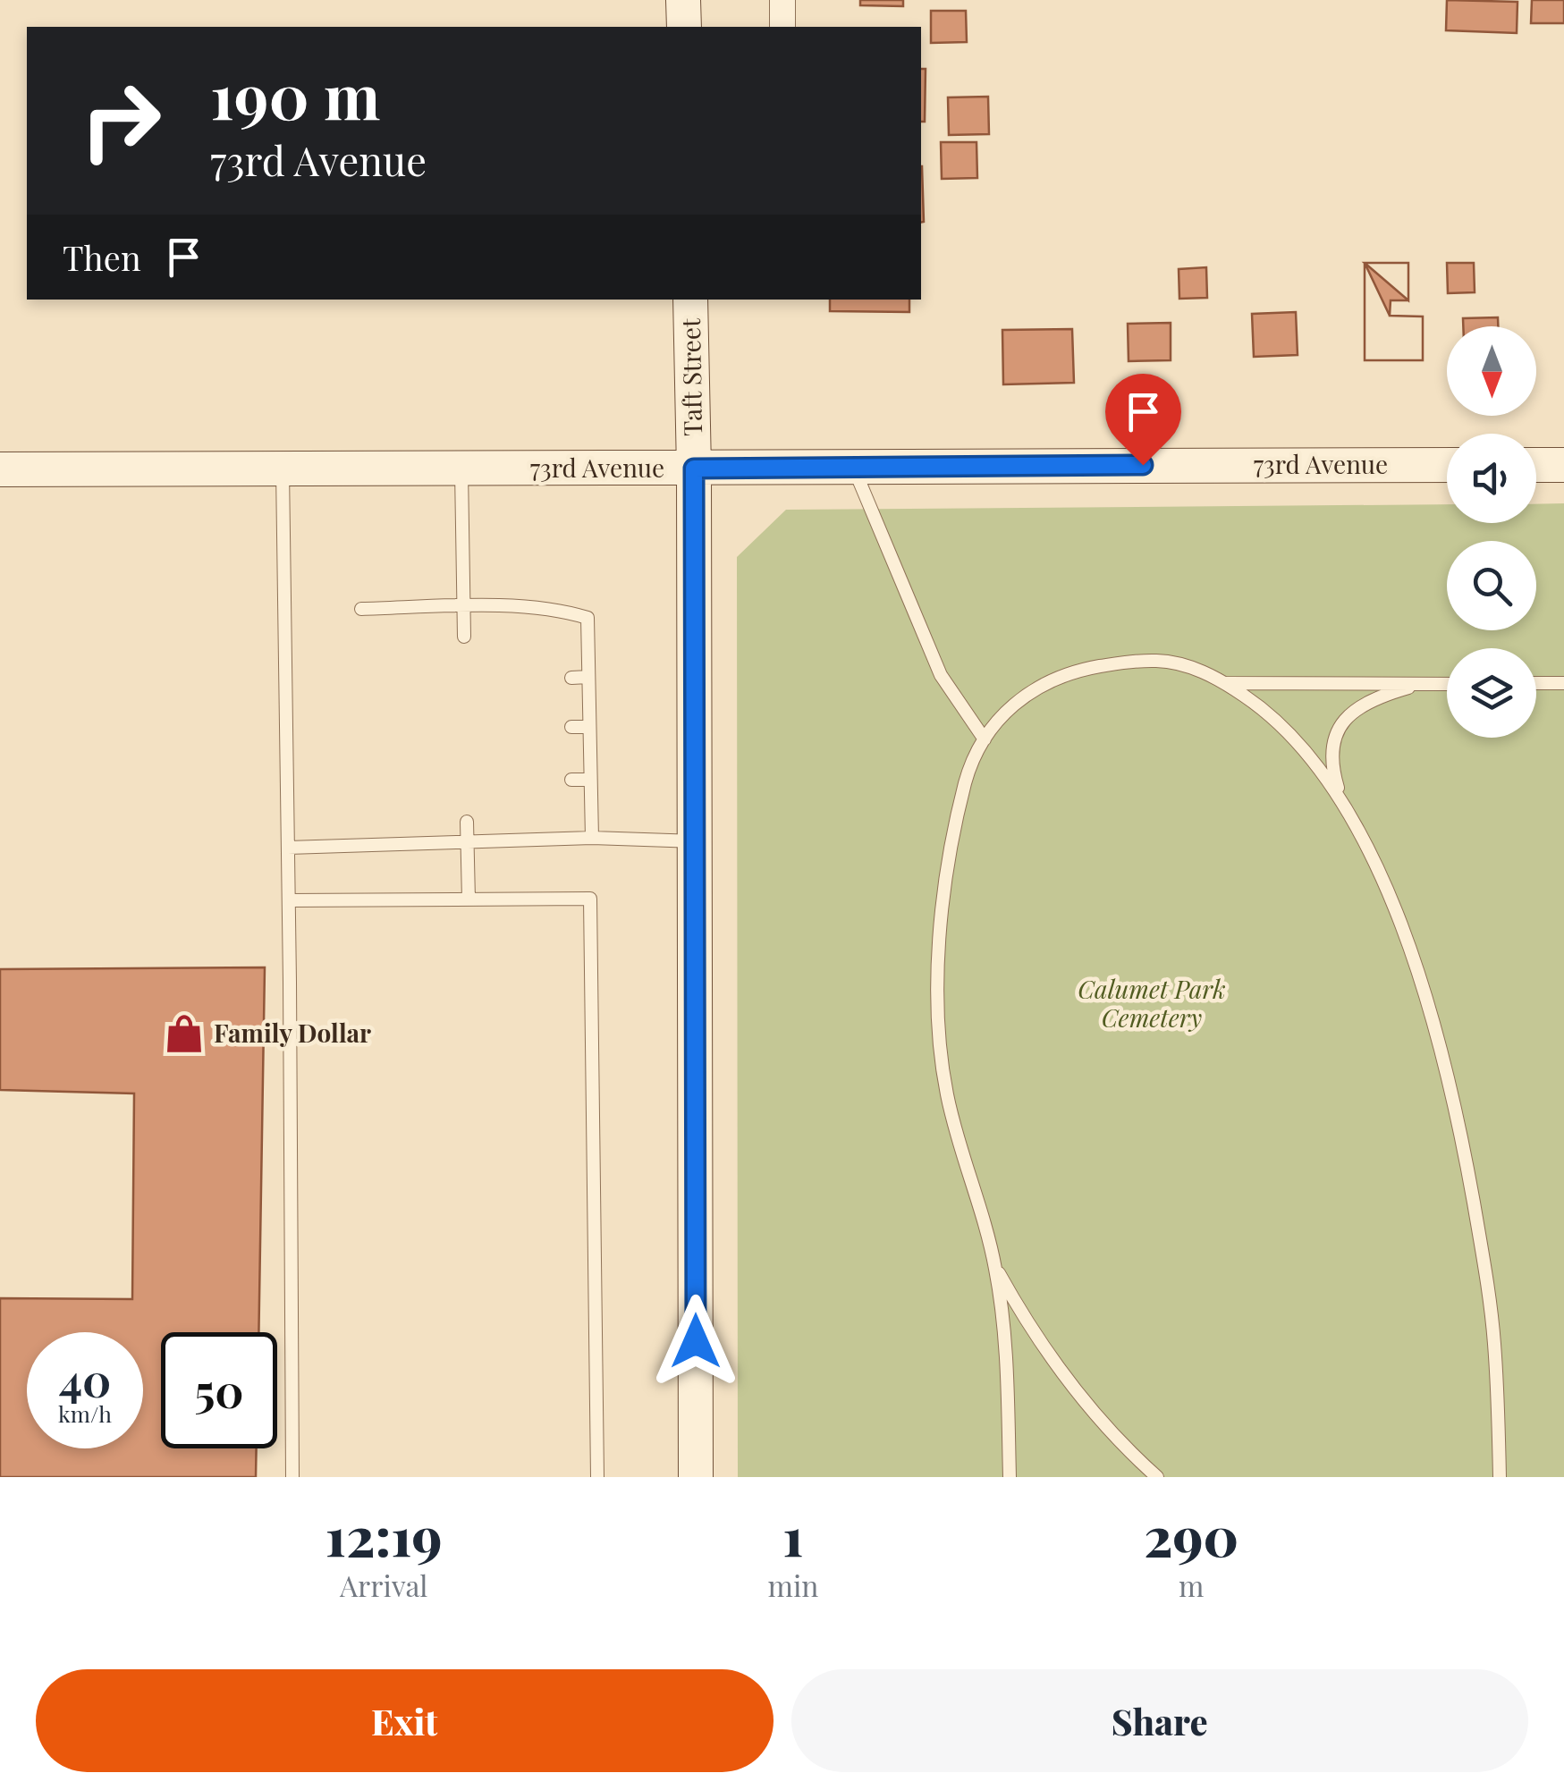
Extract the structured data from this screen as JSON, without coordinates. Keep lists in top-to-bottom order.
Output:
{
  "streets": {
    "street": ["Taft Street", "73rd Avenue"]
  },
  "crossings": [
    ["Taft Street", "73rd Avenue"]
  ],
  "parks": ["Calumet Park Cemetery"],
  "places": {
    "shop": ["Family Dollar"]
  },
  "north": "bottom",
  "page": {
    "turn": ["190 m", "73rd Avenue"],
    "then": "Then",
    "speed": "40 km/h",
    "limit": "50",
    "eta": [
      "12:19",
      "Arrival",
      "1",
      "min",
      "290",
      "m"
    ],
    "buttons": ["Exit", "Share"]
  }
}
